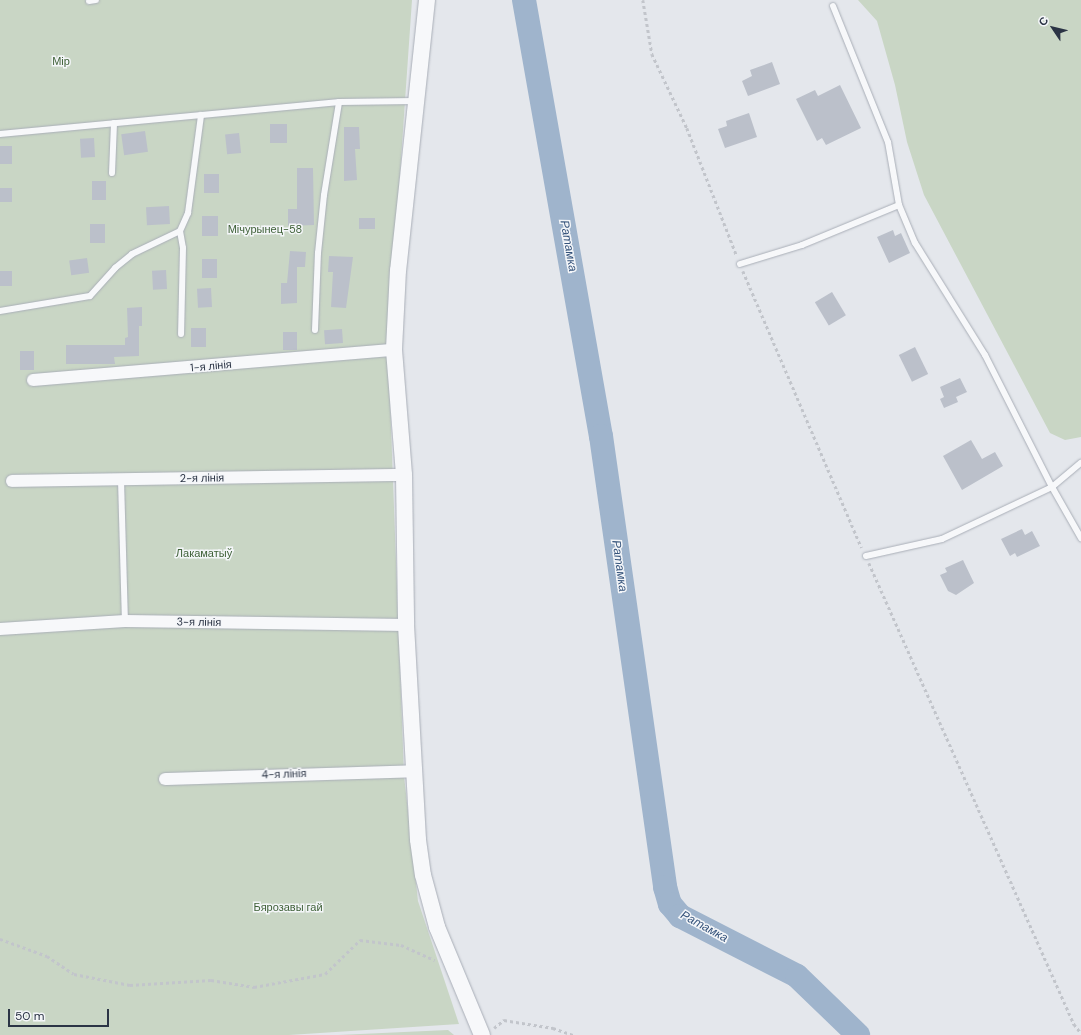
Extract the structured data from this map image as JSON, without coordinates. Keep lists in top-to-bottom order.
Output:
{
  "streets": {
    "street": [
      "1-я лінія",
      "2-я лінія",
      "3-я лінія",
      "4-я лінія"
    ]
  },
  "water": ["Ратамка"],
  "parks": [
    "Мір",
    "Мічурынец-58",
    "Лакаматыў",
    "Бярозавы гай"
  ],
  "scale_bar": "50 m",
  "north": "top left"
}
